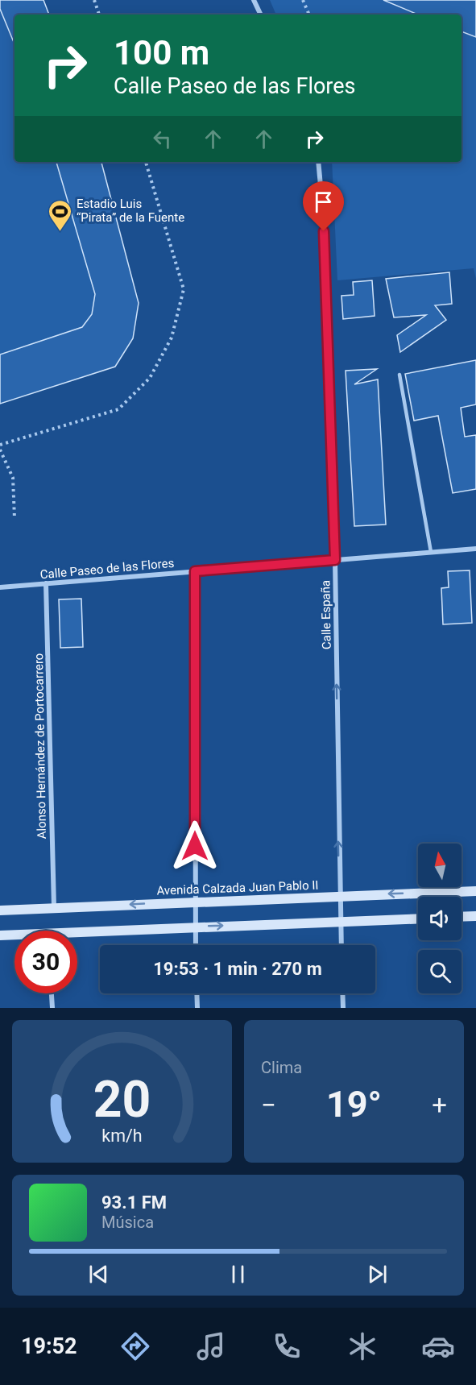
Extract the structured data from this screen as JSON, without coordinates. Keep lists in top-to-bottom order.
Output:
{
  "streets": {
    "main road": ["Avenida Calzada Juan Pablo II"],
    "street": ["Calle Paseo de las Flores", "Calle España", "Alonso Hernández de Portocarrero"]
  },
  "crossings": [
    ["Calle Paseo de las Flores", "Calle España"],
    ["Calle Paseo de las Flores", "Alonso Hernández de Portocarrero"],
    ["Calle España", "Avenida Calzada Juan Pablo II"],
    ["Alonso Hernández de Portocarrero", "Avenida Calzada Juan Pablo II"]
  ],
  "one_way": ["Calle España"],
  "places": {
    "sports": ["Estadio Luis “Pirata” de la Fuente"]
  },
  "north": "top",
  "page": {
    "turn": ["100 m", "Calle Paseo de las Flores"],
    "limit": "30",
    "trip": "19:53 · 1 min · 270 m",
    "tile": "Clima",
    "heat": ["−", "19°", "+"],
    "song": ["93.1 FM", "Música"],
    "tabs": "19:52",
    "gauge": ["20", "km/h"]
  }
}
